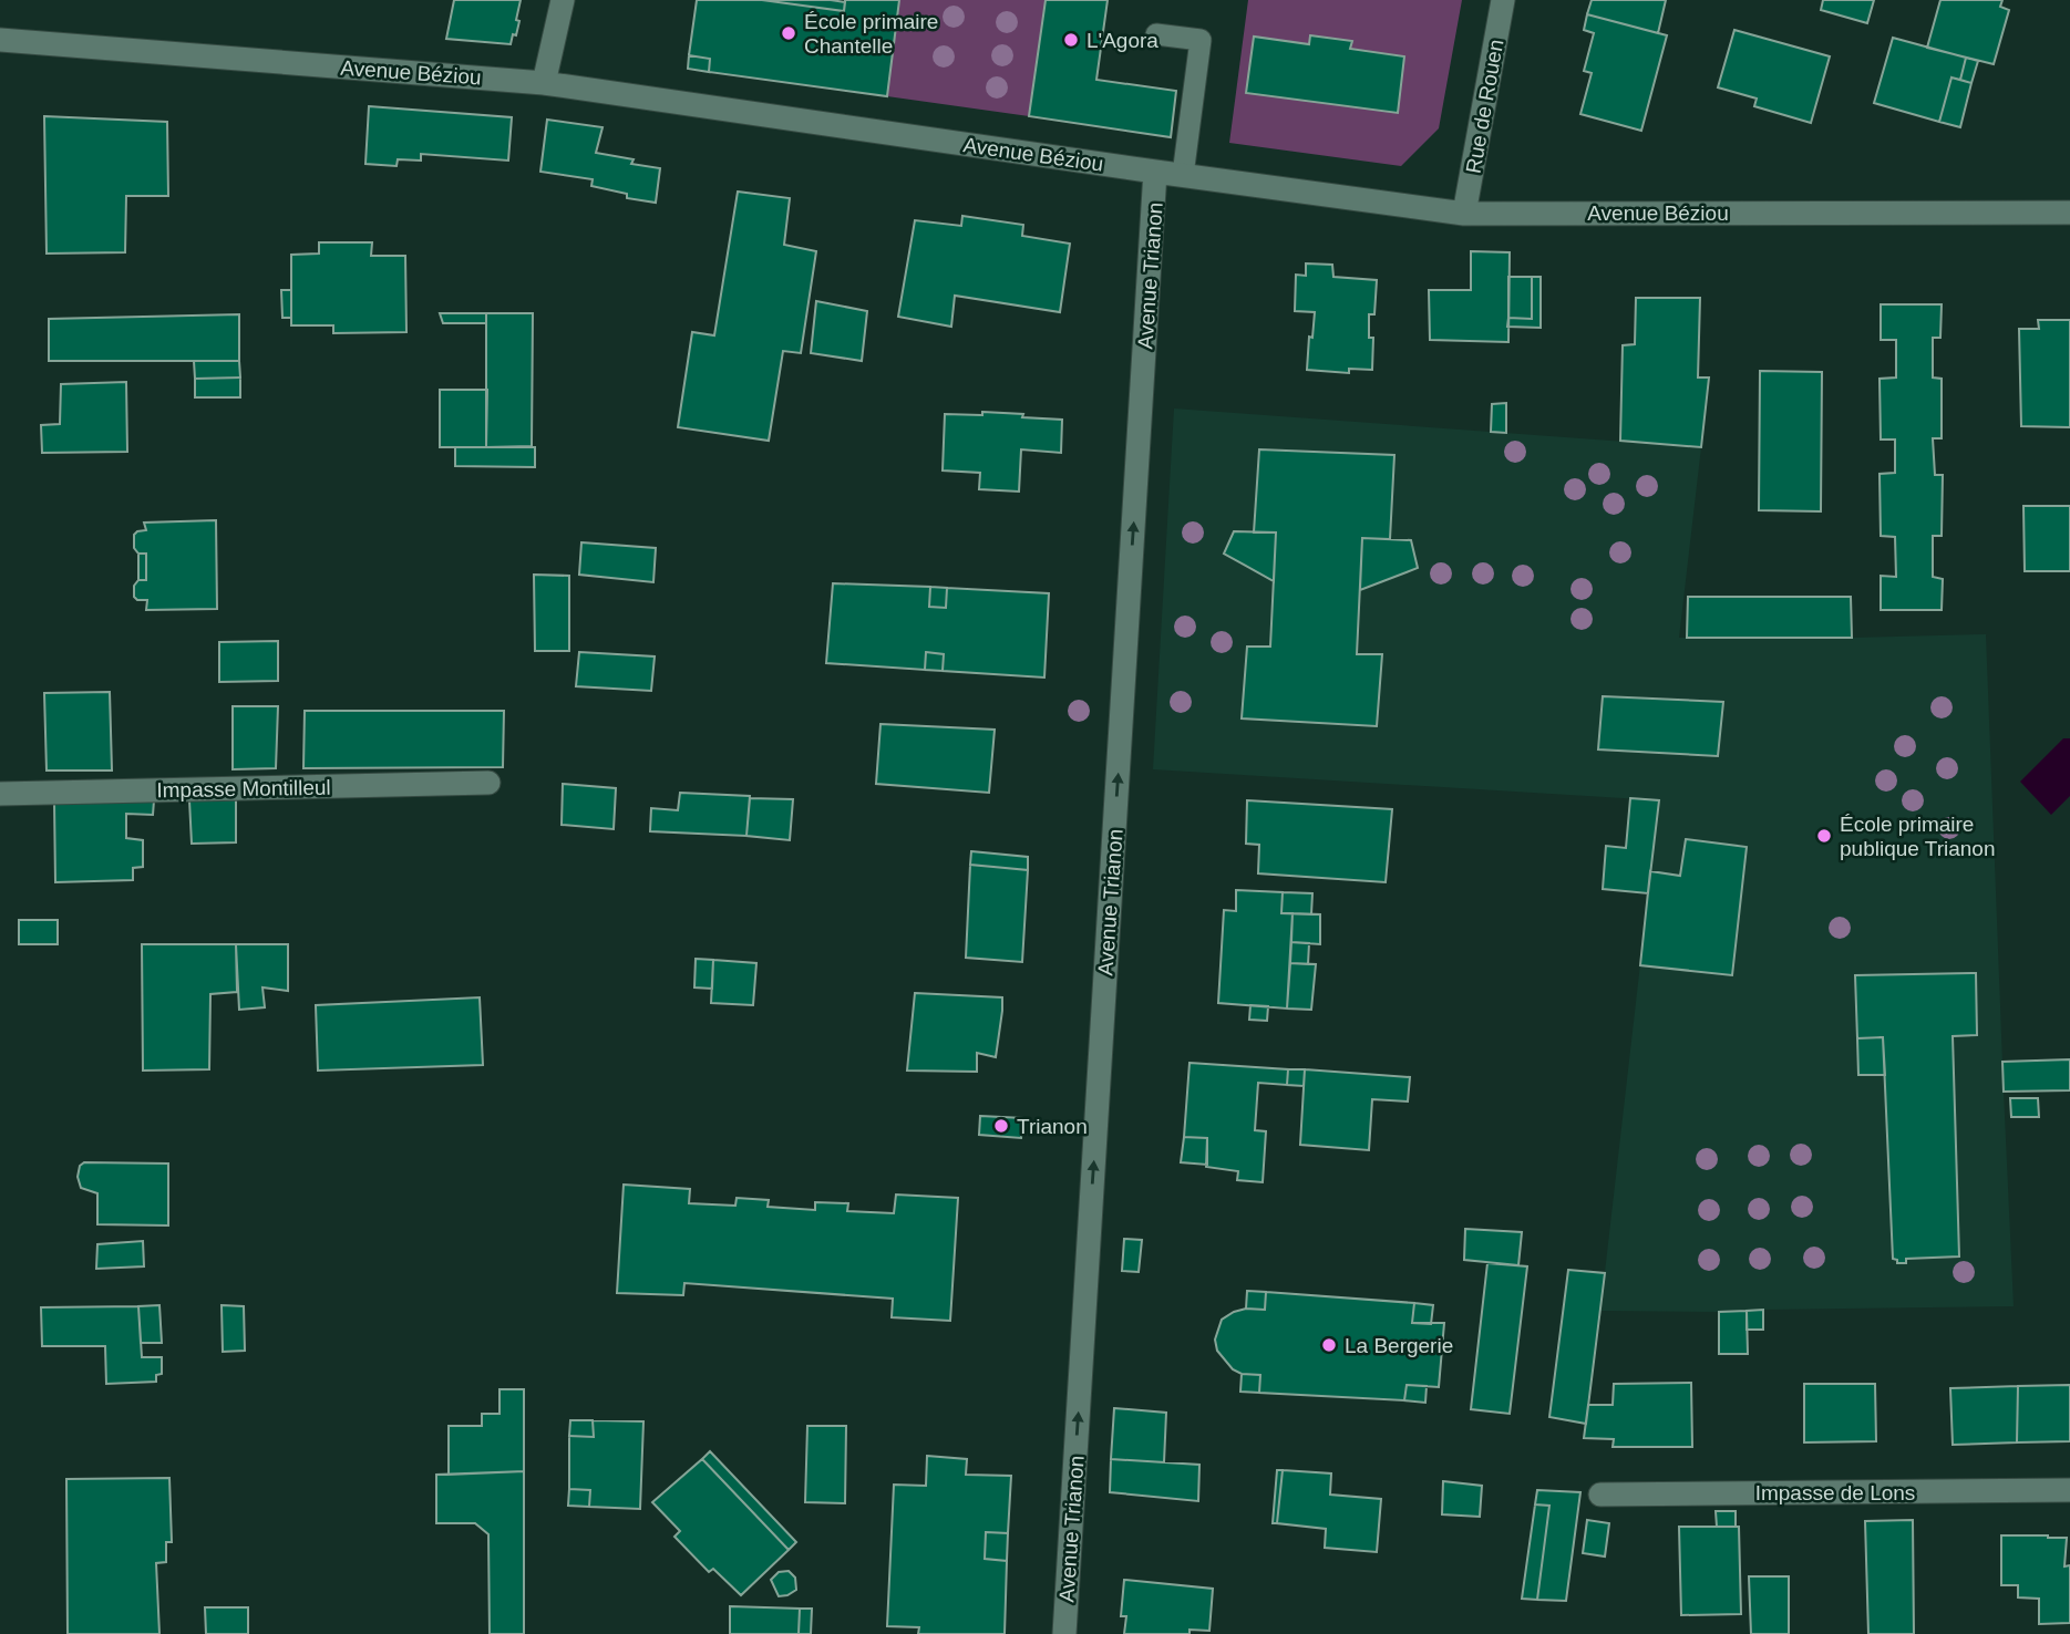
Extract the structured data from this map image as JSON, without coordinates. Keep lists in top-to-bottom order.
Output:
{
  "streets": {
    "street": [
      "Avenue Béziou",
      "Rue de Rouen",
      "Avenue Trianon",
      "Impasse Montilleul",
      "Impasse de Lons"
    ]
  },
  "crossings": [
    ["Avenue Béziou", "Rue de Rouen"],
    ["Avenue Béziou", "Avenue Trianon"]
  ],
  "one_way": ["Avenue Trianon"],
  "places": [
    "École primaire Chantelle",
    "L'Agora",
    "École primaire publique Trianon",
    "Trianon",
    "La Bergerie"
  ]
}
